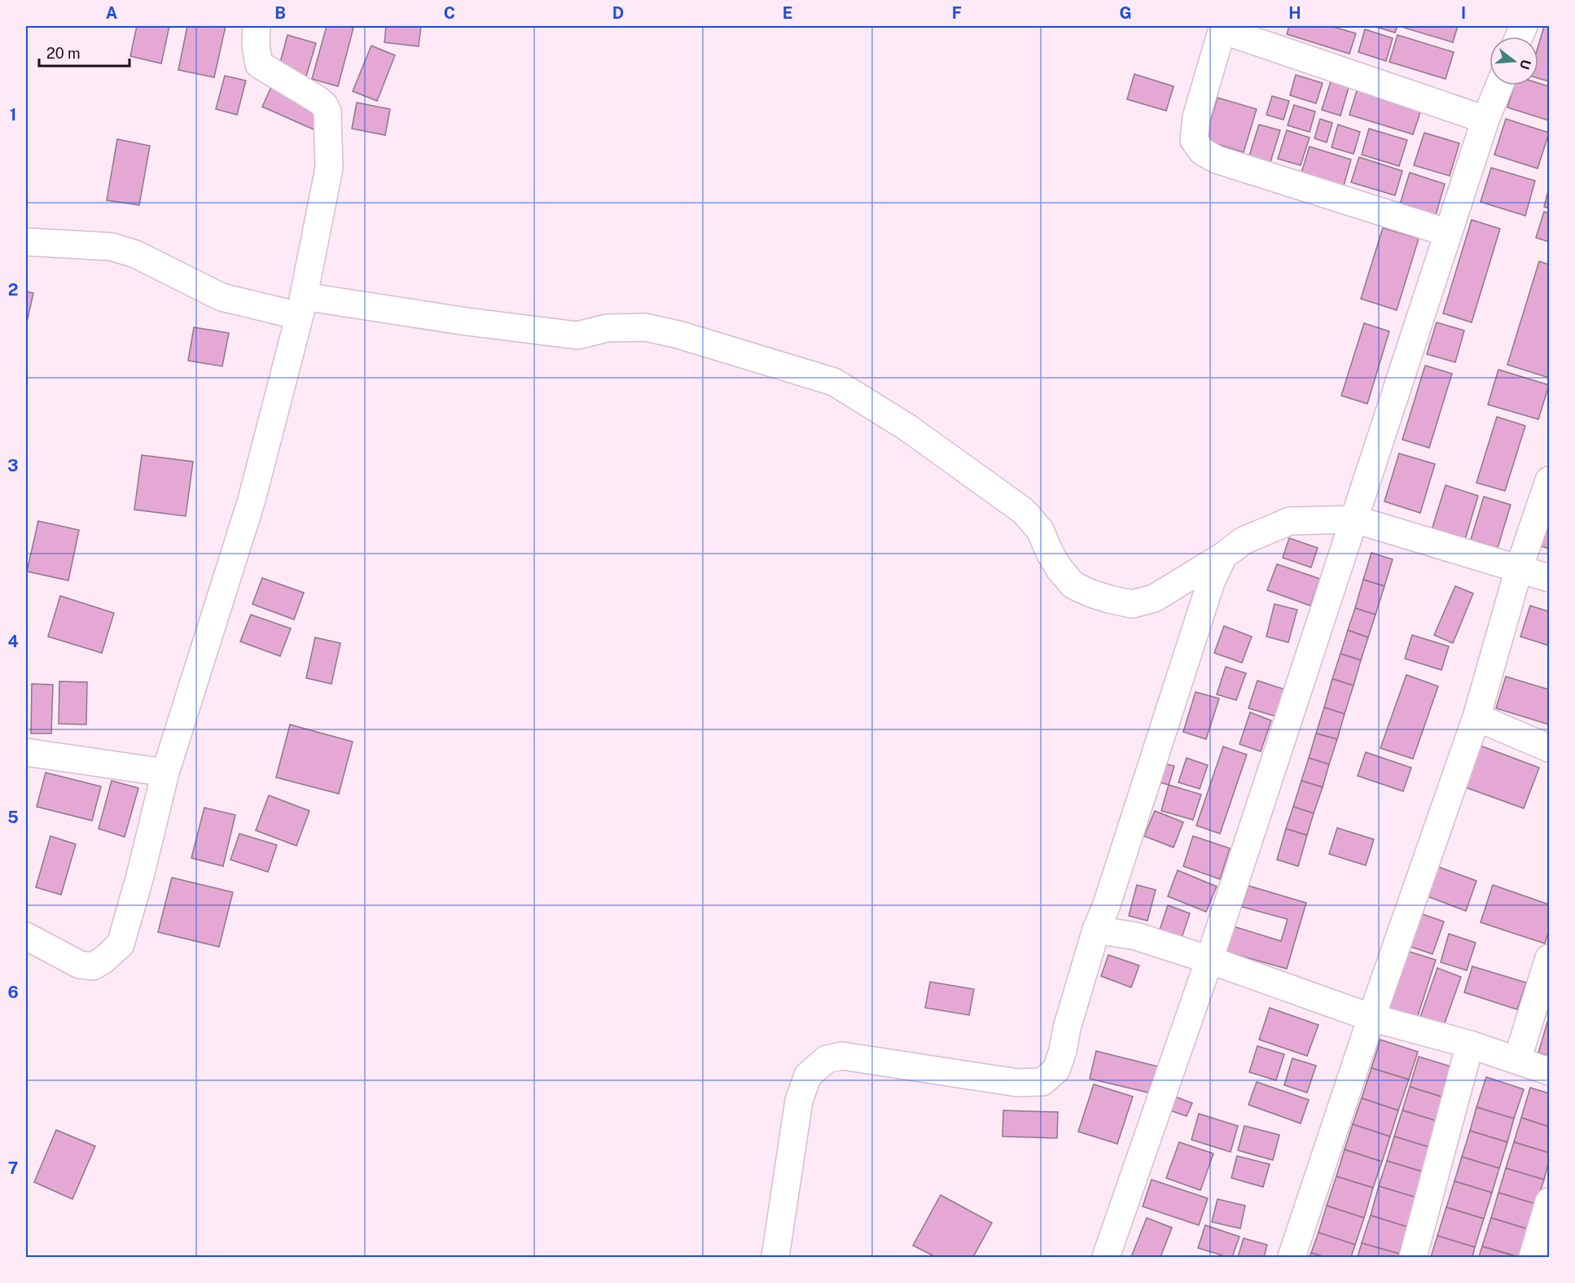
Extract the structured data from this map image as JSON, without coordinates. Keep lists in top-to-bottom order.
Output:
{
  "scale_bar": "20 m",
  "north": "right",
  "grid": {
    "columns": [
      "A",
      "B",
      "C",
      "D",
      "E",
      "F",
      "G",
      "H",
      "I"
    ],
    "rows": [
      "1",
      "2",
      "3",
      "4",
      "5",
      "6",
      "7"
    ]
  }
}
